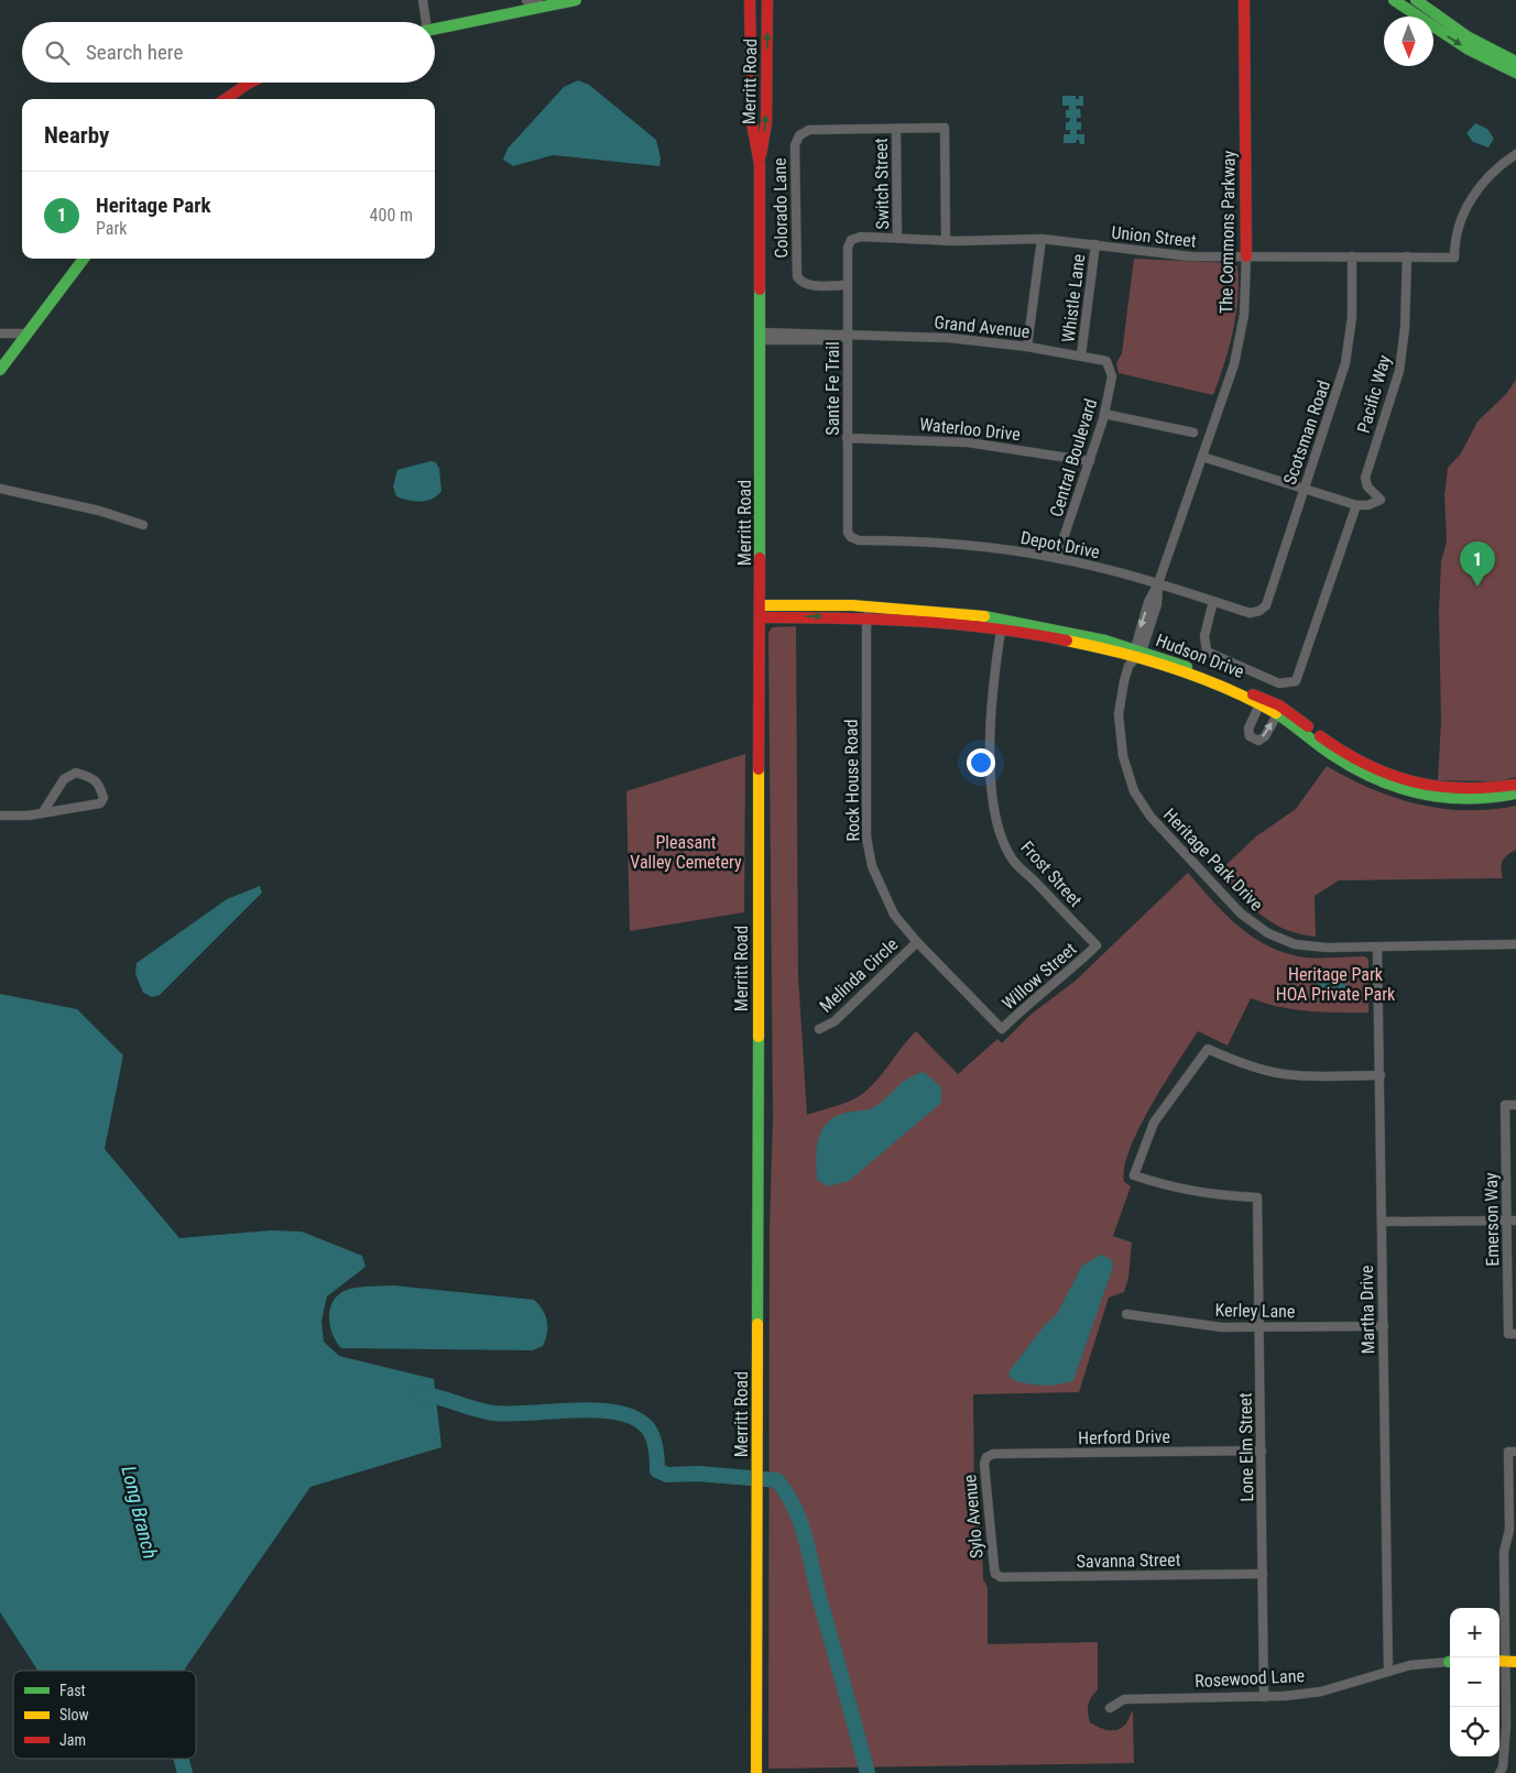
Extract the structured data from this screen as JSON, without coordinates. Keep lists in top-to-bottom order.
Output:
{
  "streets": {
    "street": [
      "Merritt Road",
      "Switch Street",
      "Colorado Lane",
      "The Commons Parkway",
      "Union Street",
      "Whistle Lane",
      "Grand Avenue",
      "Sante Fe Trail",
      "Pacific Way",
      "Waterloo Drive",
      "Scotsman Road",
      "Central Boulevard",
      "Depot Drive",
      "Hudson Drive",
      "Rock House Road",
      "Heritage Park Drive",
      "Frost Street",
      "Melinda Circle",
      "Willow Street",
      "Emerson Way",
      "Martha Drive",
      "Kerley Lane",
      "Herford Drive",
      "Lone Elm Street",
      "Sylo Avenue",
      "Savanna Street",
      "Rosewood Lane"
    ]
  },
  "crossings": [
    ["Merritt Road", "Grand Avenue"],
    ["Merritt Road", "Hudson Drive"],
    ["Switch Street", "Colorado Lane"],
    ["Switch Street", "Union Street"],
    ["Colorado Lane", "Union Street"],
    ["Colorado Lane", "Sante Fe Trail"],
    ["The Commons Parkway", "Union Street"],
    ["The Commons Parkway", "Depot Drive"],
    ["The Commons Parkway", "Hudson Drive"],
    ["The Commons Parkway", "Heritage Park Drive"],
    ["Union Street", "Whistle Lane"],
    ["Union Street", "Sante Fe Trail"],
    ["Union Street", "Pacific Way"],
    ["Union Street", "Scotsman Road"],
    ["Whistle Lane", "Grand Avenue"],
    ["Grand Avenue", "Sante Fe Trail"],
    ["Grand Avenue", "Central Boulevard"],
    ["Sante Fe Trail", "Waterloo Drive"],
    ["Sante Fe Trail", "Depot Drive"],
    ["Waterloo Drive", "Central Boulevard"],
    ["Scotsman Road", "Depot Drive"],
    ["Central Boulevard", "Depot Drive"],
    ["Hudson Drive", "Rock House Road"],
    ["Hudson Drive", "Heritage Park Drive"],
    ["Hudson Drive", "Frost Street"],
    ["Rock House Road", "Melinda Circle"],
    ["Rock House Road", "Willow Street"],
    ["Heritage Park Drive", "Martha Drive"],
    ["Frost Street", "Willow Street"],
    ["Martha Drive", "Kerley Lane"],
    ["Martha Drive", "Lone Elm Street"],
    ["Martha Drive", "Rosewood Lane"],
    ["Kerley Lane", "Lone Elm Street"],
    ["Herford Drive", "Lone Elm Street"],
    ["Herford Drive", "Sylo Avenue"],
    ["Lone Elm Street", "Savanna Street"],
    ["Lone Elm Street", "Rosewood Lane"],
    ["Sylo Avenue", "Savanna Street"]
  ],
  "water": ["Long Branch"],
  "parks": ["Pleasant Valley Cemetery", "Heritage Park HOA Private Park"],
  "legend": ["Fast", "Slow", "Jam"],
  "north": "bottom",
  "page": {
    "search": "Search here",
    "heading": "Nearby",
    "list": [
      {
        "mark": "1",
        "name": "Heritage Park",
        "note": "Park",
        "value": "400 m"
      }
    ],
    "pins": "1",
    "map_buttons": ["+", "−"]
  }
}
